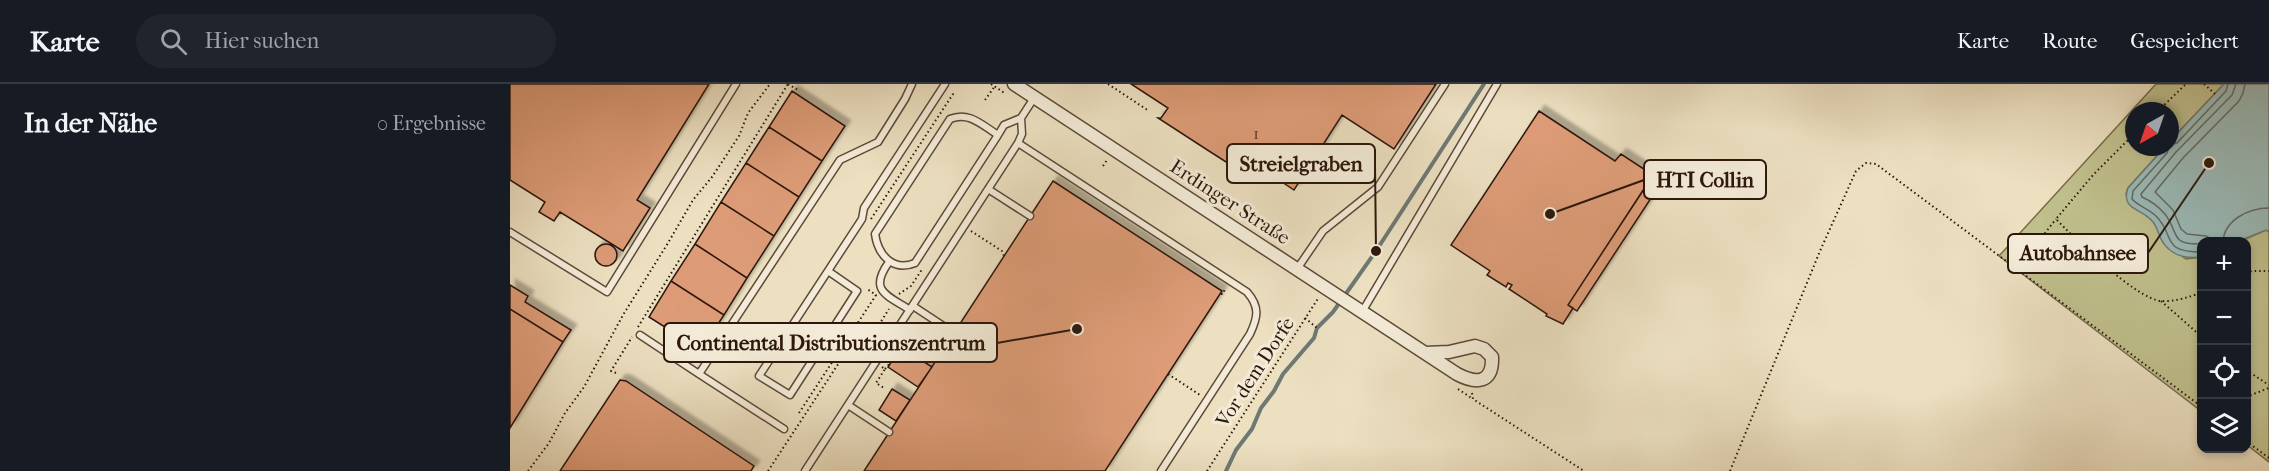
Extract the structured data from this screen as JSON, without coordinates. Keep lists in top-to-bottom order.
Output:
{
  "streets": {
    "street": ["Erdinger Straße"],
    "path": ["Vor dem Dorfe"]
  },
  "crossings": [
    ["Erdinger Straße", "Vor dem Dorfe"]
  ],
  "places": [
    "Autobahnsee",
    "HTI Collin",
    "Streielgraben",
    "Continental Distributionszentrum"
  ],
  "house_numbers": ["1"],
  "north": "bottom left",
  "page": {
    "header": "Karte",
    "search": "Hier suchen",
    "nav": ["Karte", "Route", "Gespeichert"],
    "heading": ["In der Nähe", "0 Ergebnisse"],
    "map_buttons": ["+", "−"]
  }
}
